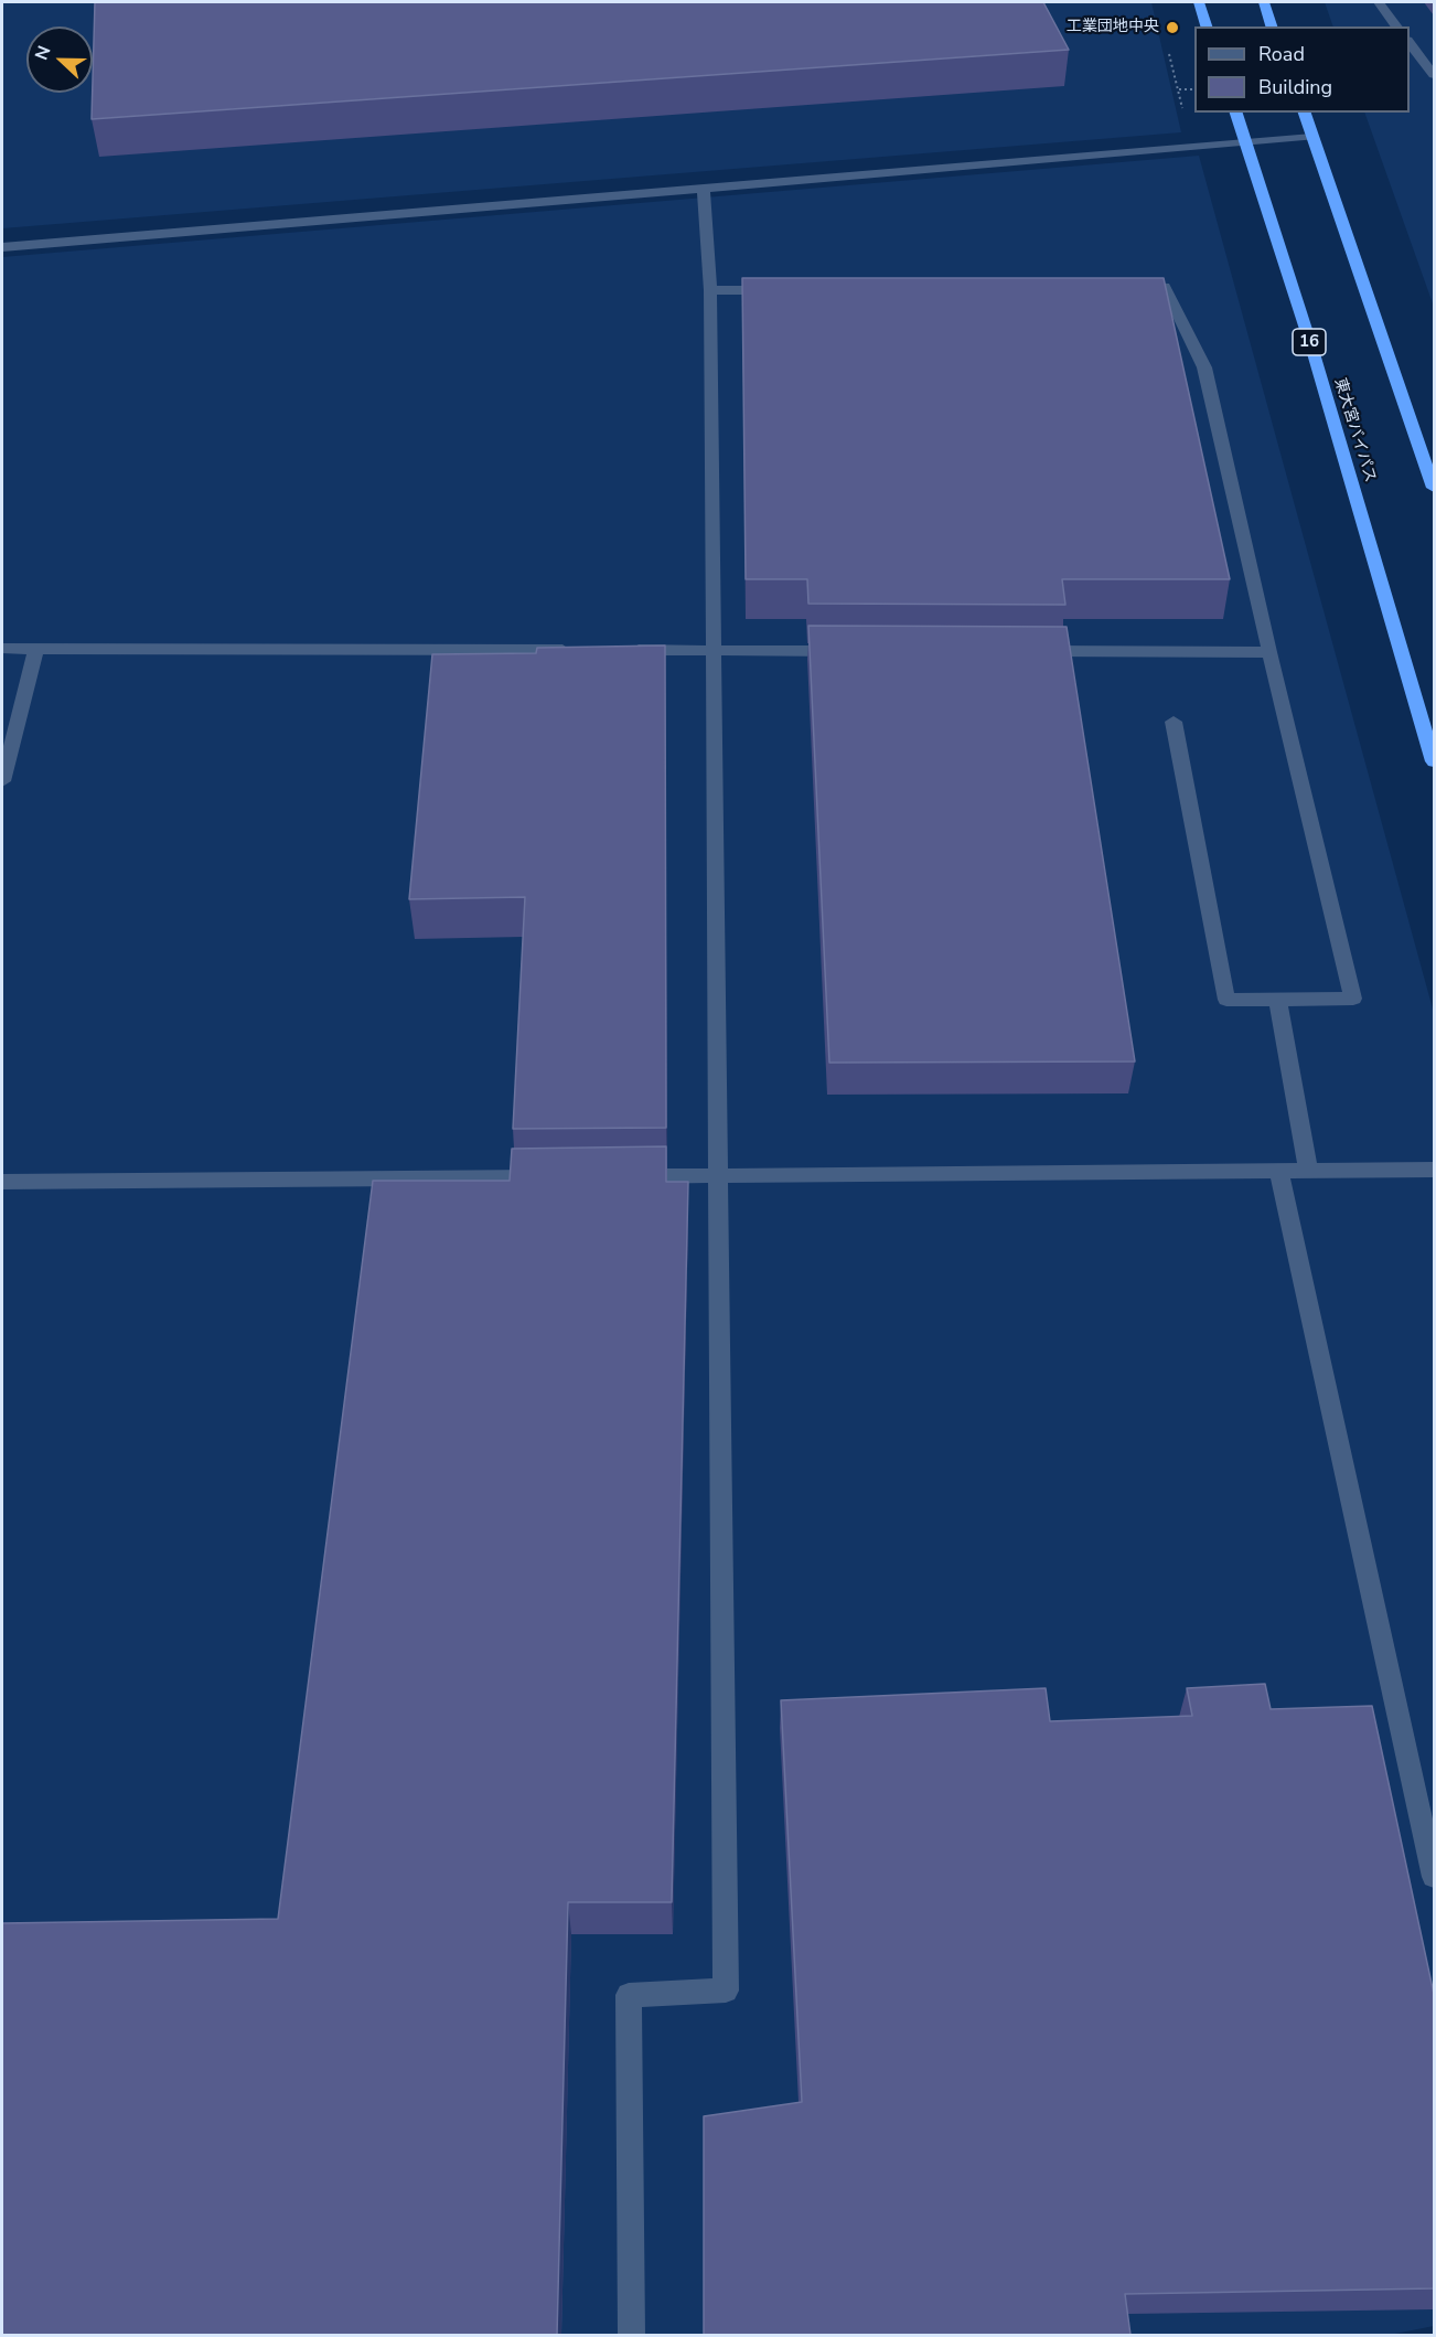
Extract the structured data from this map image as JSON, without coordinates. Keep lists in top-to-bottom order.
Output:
{
  "streets": {
    "highway": ["16", "東大宮バイパス"]
  },
  "places": ["工業団地中央"],
  "legend": ["Road", "Building"],
  "north": "left"
}
